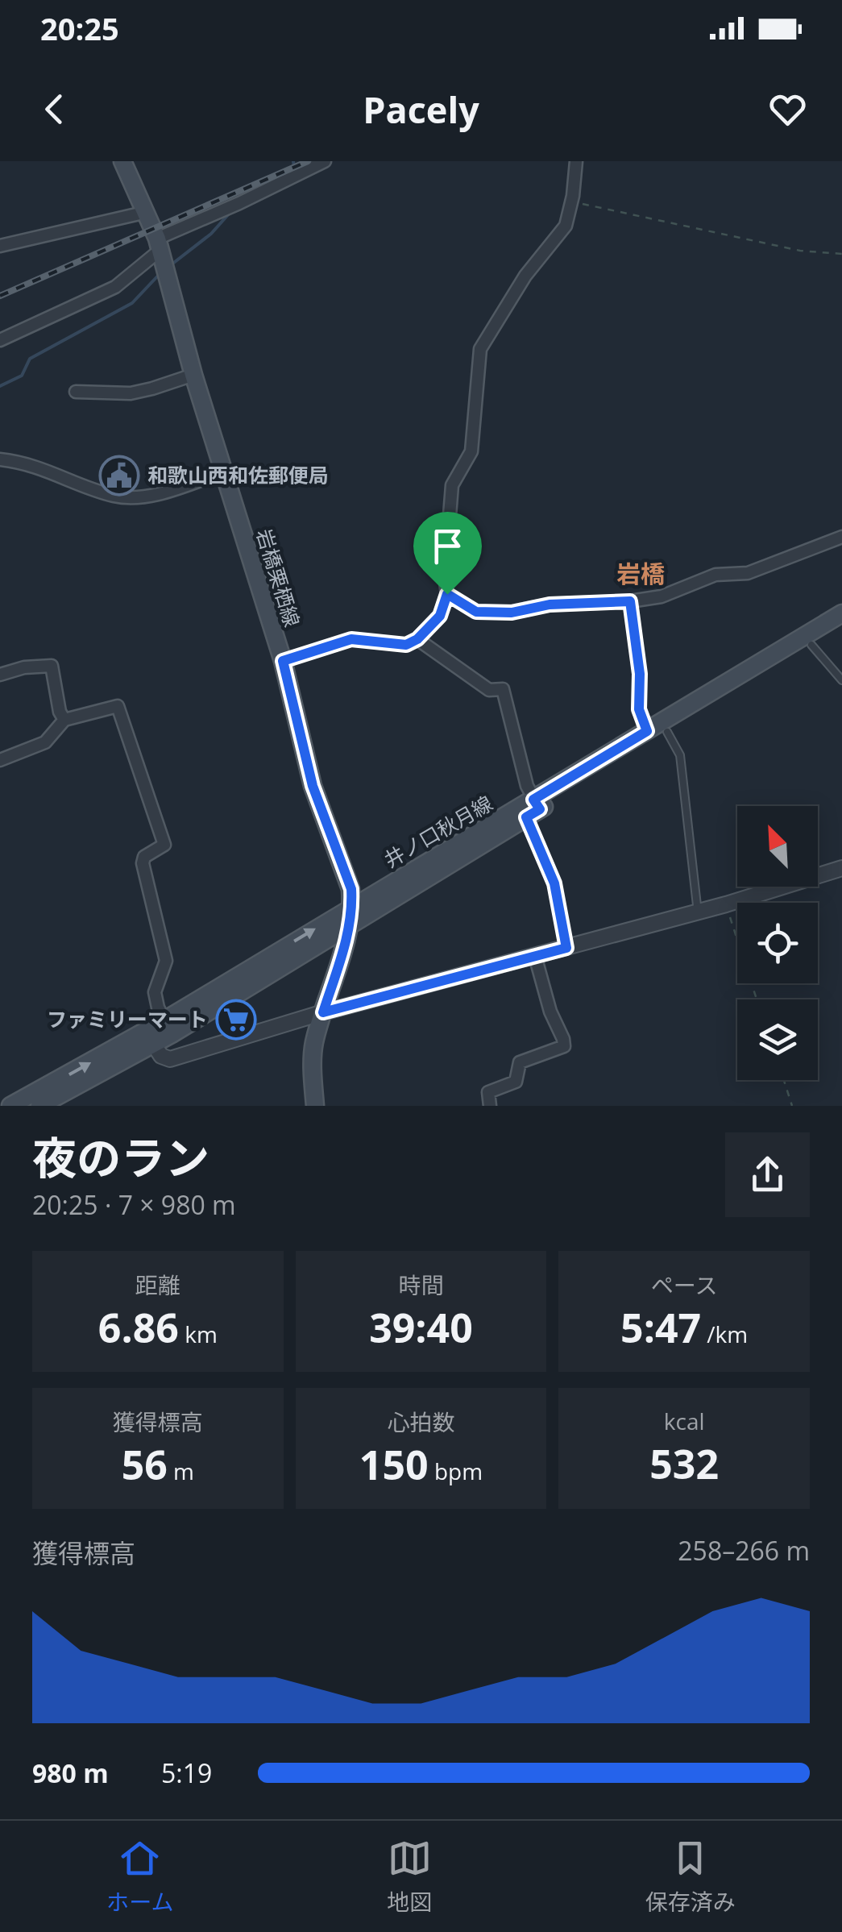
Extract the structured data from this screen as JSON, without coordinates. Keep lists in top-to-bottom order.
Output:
{
  "streets": {
    "main road": ["岩橋栗栖線", "井ノ口秋月線"]
  },
  "crossings": [
    ["岩橋栗栖線", "井ノ口秋月線"]
  ],
  "districts": ["岩橋"],
  "places": {
    "public building": ["和歌山西和佐郵便局"],
    "supermarket": ["ファミリーマート"]
  },
  "north": "top left",
  "page": {
    "status": "20:25",
    "header": "Pacely",
    "heading": ["夜のラン", "20:25 · 7 × 980 m"],
    "stats": [
      ["距離", "6.86 km"],
      ["時間", "39:40"],
      ["ペース", "5:47 /km"],
      ["獲得標高", "56 m"],
      ["心拍数", "150 bpm"],
      ["kcal", "532"]
    ],
    "chart": ["獲得標高", "258–266 m"],
    "list": [
      {
        "name": "980 m",
        "note": "5:19"
      }
    ],
    "tabs": ["ホーム", "地図", "保存済み"]
  }
}
